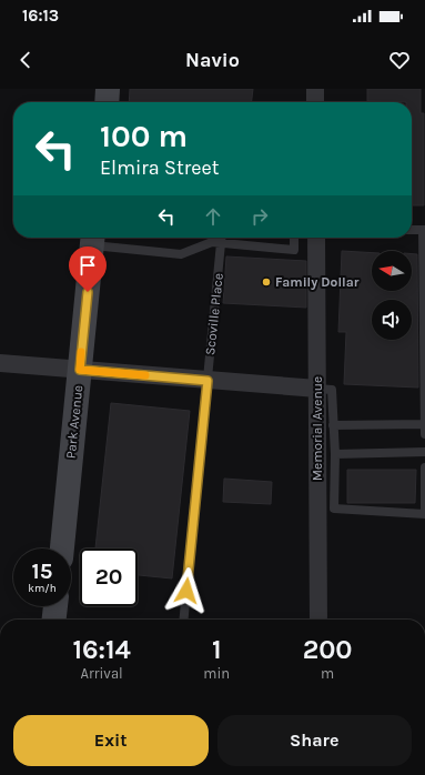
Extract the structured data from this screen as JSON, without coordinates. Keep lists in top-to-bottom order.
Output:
{
  "streets": {
    "street": ["Park Avenue", "Memorial Avenue"],
    "lane": ["Scoville Place"]
  },
  "places": ["Family Dollar"],
  "north": "left",
  "page": {
    "status": "16:13",
    "header": "Navio",
    "turn": ["100 m", "Elmira Street"],
    "speed": "15 km/h",
    "limit": "20",
    "eta": [
      "16:14",
      "Arrival",
      "1",
      "min",
      "200",
      "m"
    ],
    "buttons": ["Exit", "Share"]
  }
}
